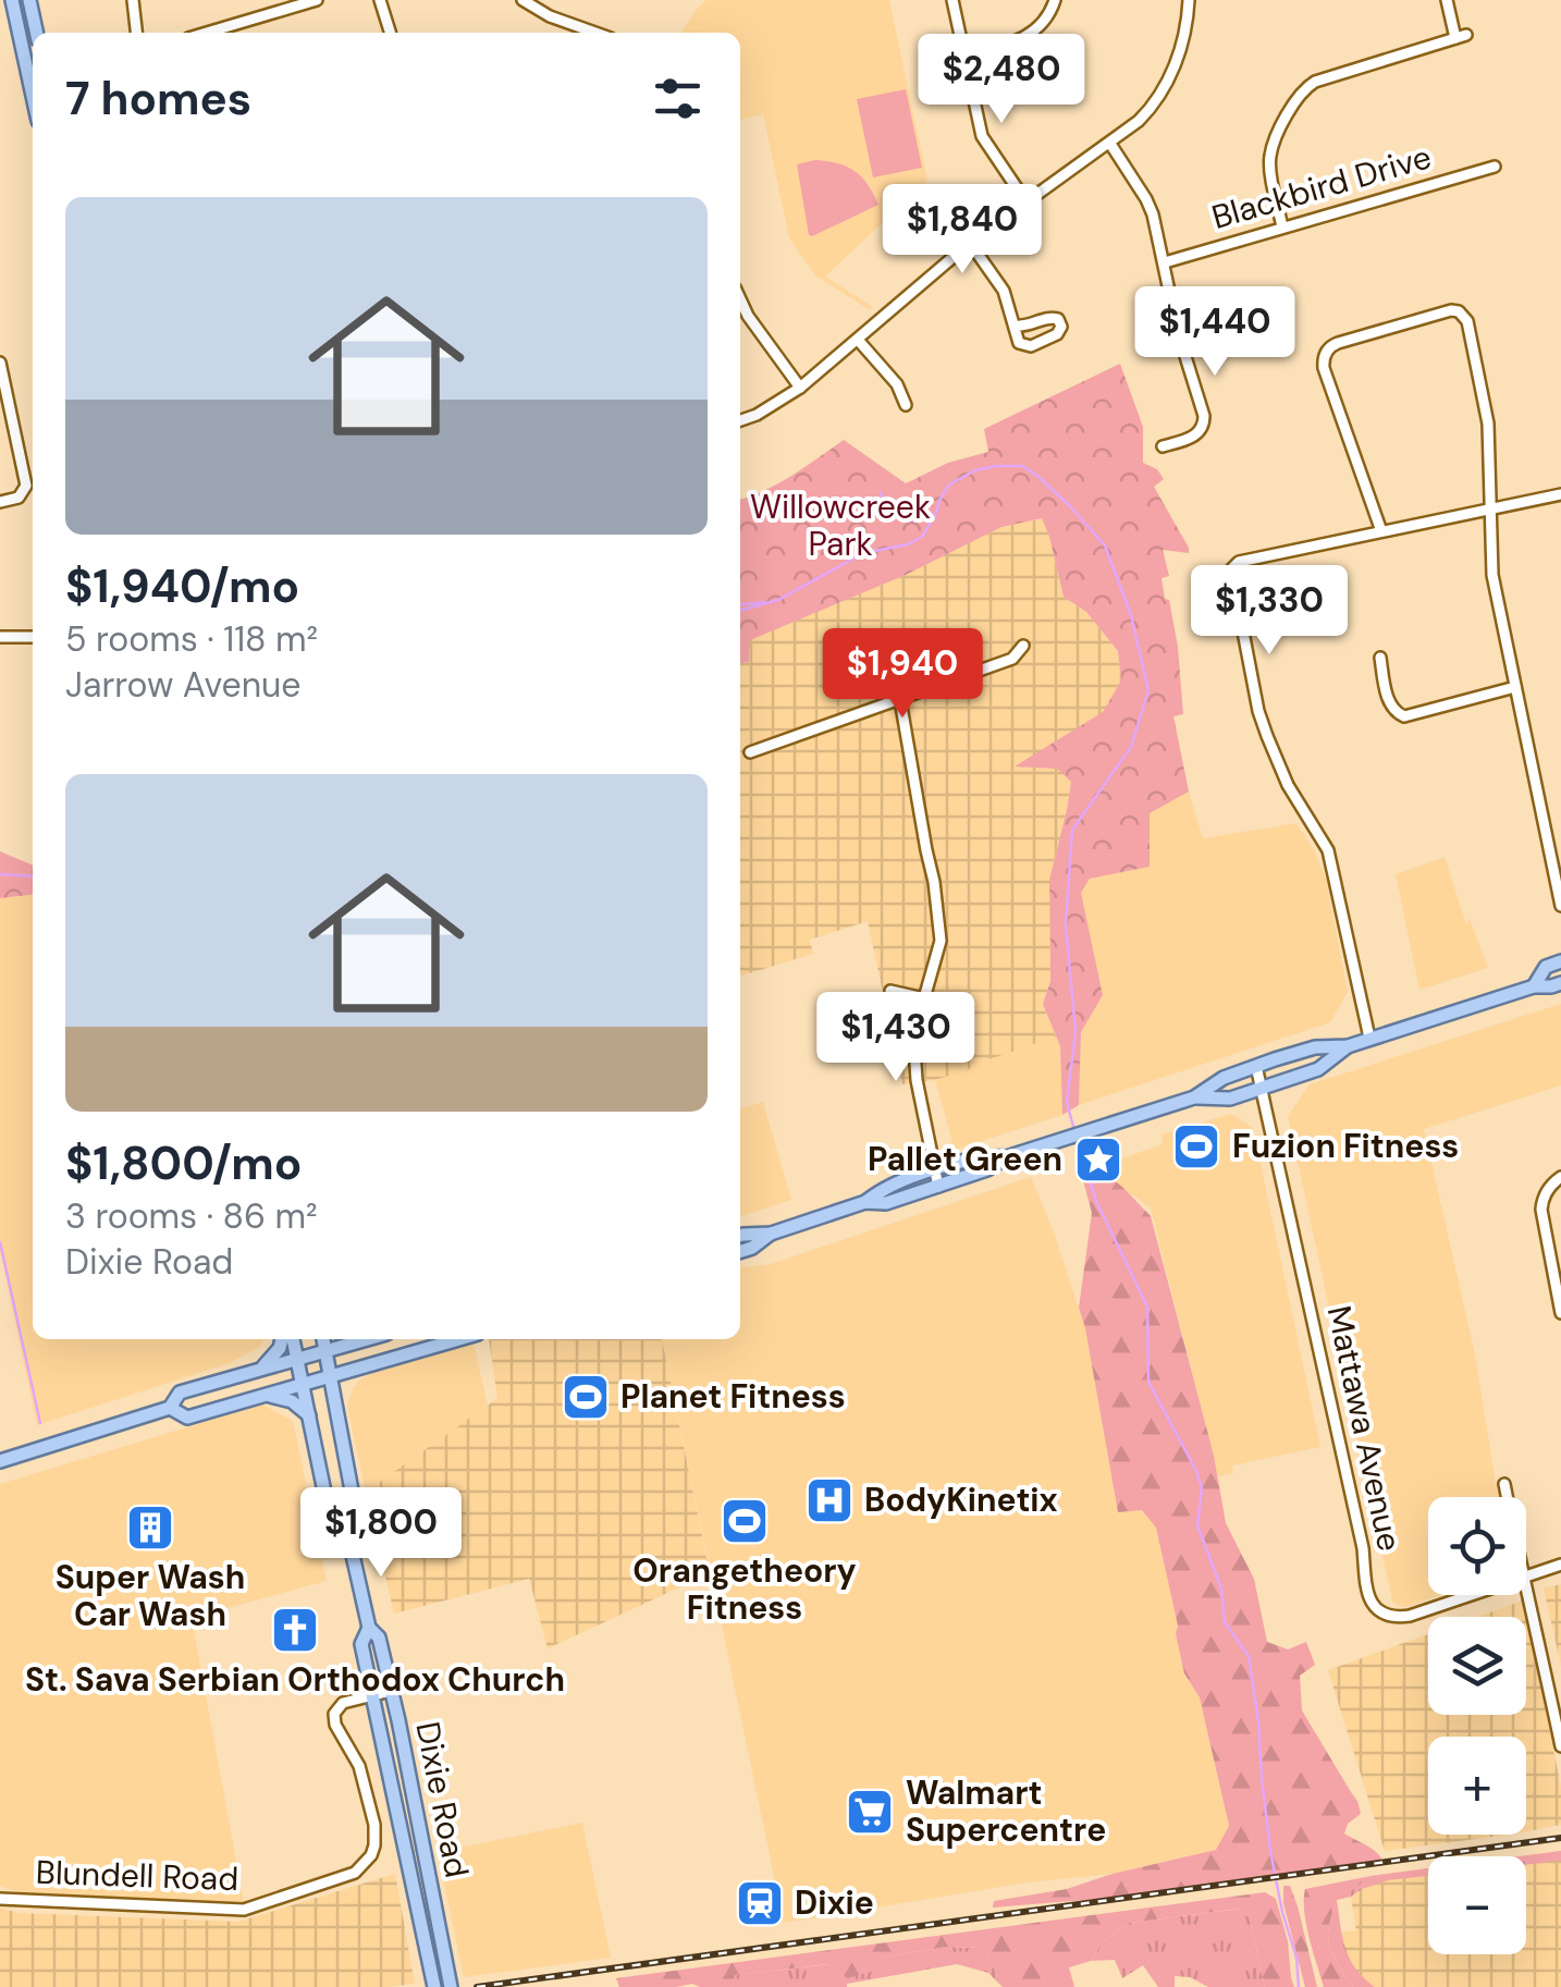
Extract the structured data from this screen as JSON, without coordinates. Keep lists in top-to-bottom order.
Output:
{
  "streets": {
    "main road": ["Dixie Road"],
    "street": ["Blackbird Drive", "Mattawa Avenue", "Blundell Road"]
  },
  "crossings": [
    ["Dixie Road", "Blundell Road"]
  ],
  "parks": ["Willowcreek Park"],
  "places": {
    "sports": ["Fuzion Fitness", "Planet Fitness", "Orangetheory Fitness"],
    "place": ["Pallet Green"],
    "hospital": ["BodyKinetix"],
    "building": ["Super Wash Car Wash"],
    "church": ["St. Sava Serbian Orthodox Church"],
    "supermarket": ["Walmart Supercentre"],
    "station": ["Dixie"]
  },
  "page": {
    "heading": "7 homes",
    "price": [
      "$2,480",
      "$1,840",
      "$1,440",
      "$1,330",
      "$1,940",
      "$1,430",
      "$1,800"
    ],
    "list": [
      {
        "name": "$1,940/mo",
        "note": "5 rooms · 118 m² · Jarrow Avenue"
      },
      {
        "name": "$1,800/mo",
        "note": "3 rooms · 86 m² · Dixie Road"
      }
    ],
    "map_buttons": ["+", "−"]
  }
}
